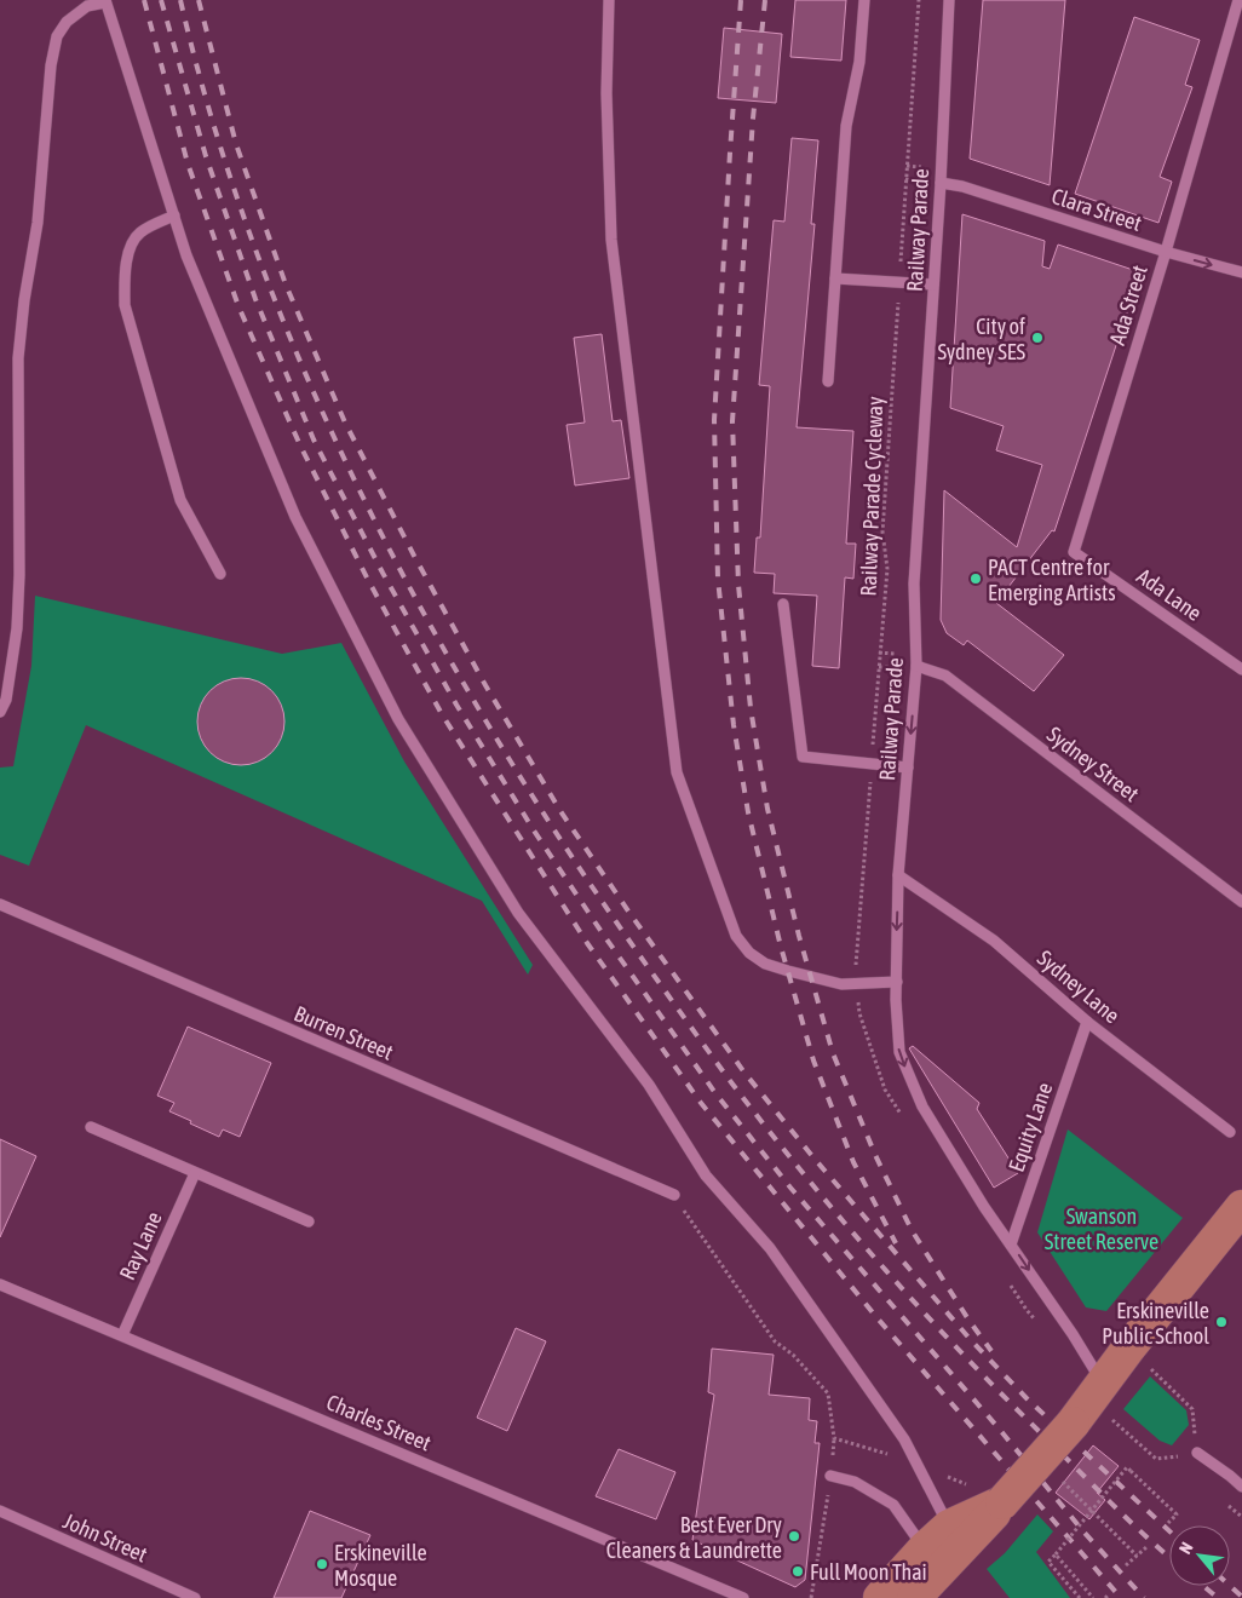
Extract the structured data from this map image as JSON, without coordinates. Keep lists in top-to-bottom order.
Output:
{
  "streets": {
    "street": [
      "Clara Street",
      "Railway Parade",
      "Ada Street",
      "Ada Lane",
      "Sydney Street",
      "Sydney Lane",
      "Burren Street",
      "Equity Lane",
      "Ray Lane",
      "Charles Street",
      "John Street"
    ],
    "path": ["Railway Parade Cycleway"]
  },
  "crossings": [
    ["Clara Street", "Railway Parade"],
    ["Clara Street", "Ada Street"],
    ["Railway Parade", "Sydney Street"],
    ["Railway Parade", "Sydney Lane"],
    ["Railway Parade", "Equity Lane"],
    ["Ada Street", "Ada Lane"],
    ["Sydney Lane", "Equity Lane"],
    ["Ray Lane", "Charles Street"]
  ],
  "one_way": ["Railway Parade"],
  "parks": ["Swanson Street Reserve"],
  "places": [
    "City of Sydney SES",
    "PACT Centre for Emerging Artists",
    "Erskineville Public School",
    "Best Ever Dry Cleaners & Laundrette",
    "Erskineville Mosque",
    "Full Moon Thai"
  ],
  "north": "top left"
}
